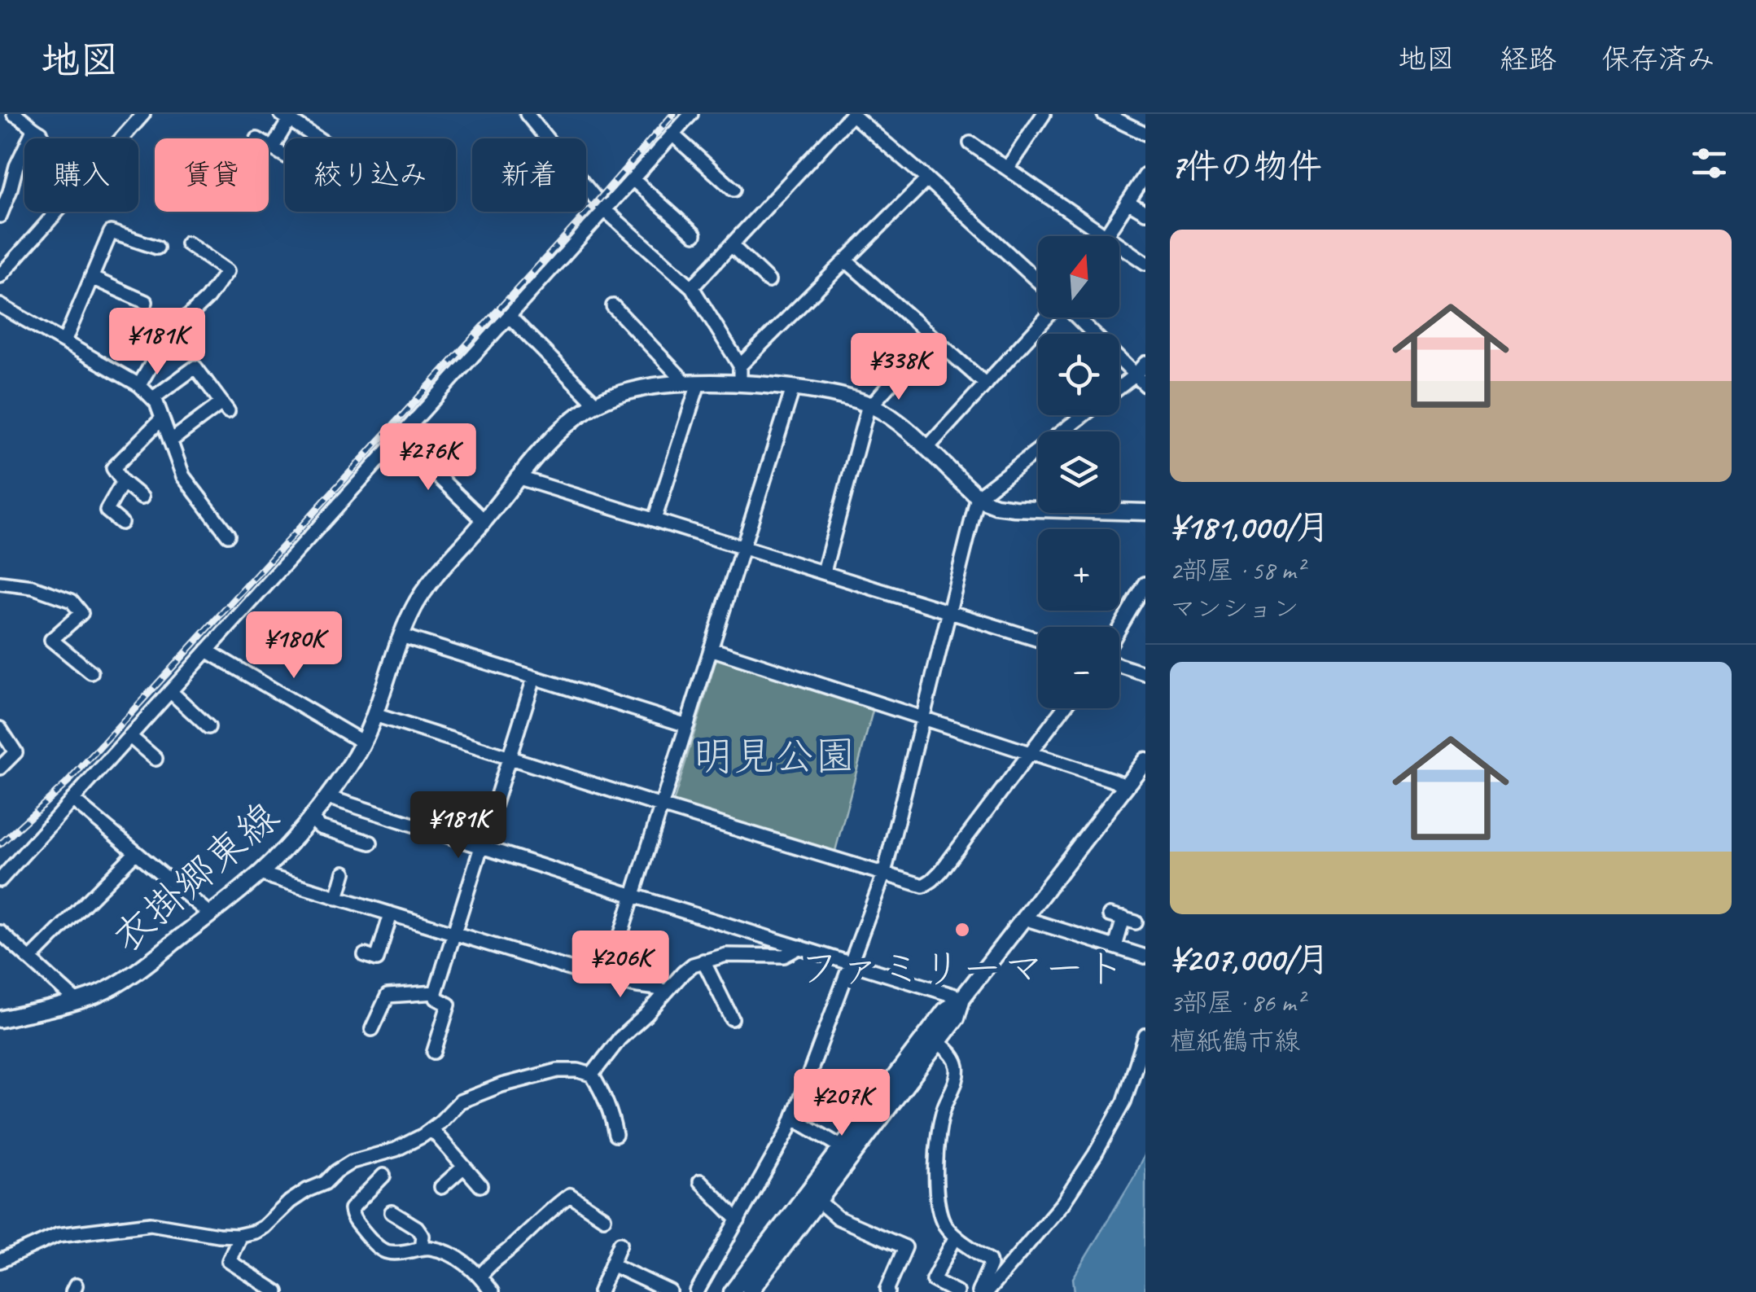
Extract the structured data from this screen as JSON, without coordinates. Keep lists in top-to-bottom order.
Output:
{
  "streets": {
    "main road": ["衣掛郷東線"]
  },
  "parks": ["明見公園"],
  "places": ["ファミリーマート"],
  "north": "top",
  "page": {
    "header": "地図",
    "nav": ["地図", "経路", "保存済み"],
    "heading": "7件の物件",
    "chip": [
      "購入",
      "賃貸",
      "絞り込み",
      "新着"
    ],
    "list": [
      {
        "name": "¥181,000/月",
        "note": "2部屋 · 58 m² · マンション"
      },
      {
        "name": "¥207,000/月",
        "note": "3部屋 · 86 m² · 檀紙鶴市線"
      }
    ],
    "map_buttons": ["+", "−"],
    "price": [
      "¥181K",
      "¥338K",
      "¥276K",
      "¥180K",
      "¥181K",
      "¥206K",
      "¥207K"
    ]
  }
}
